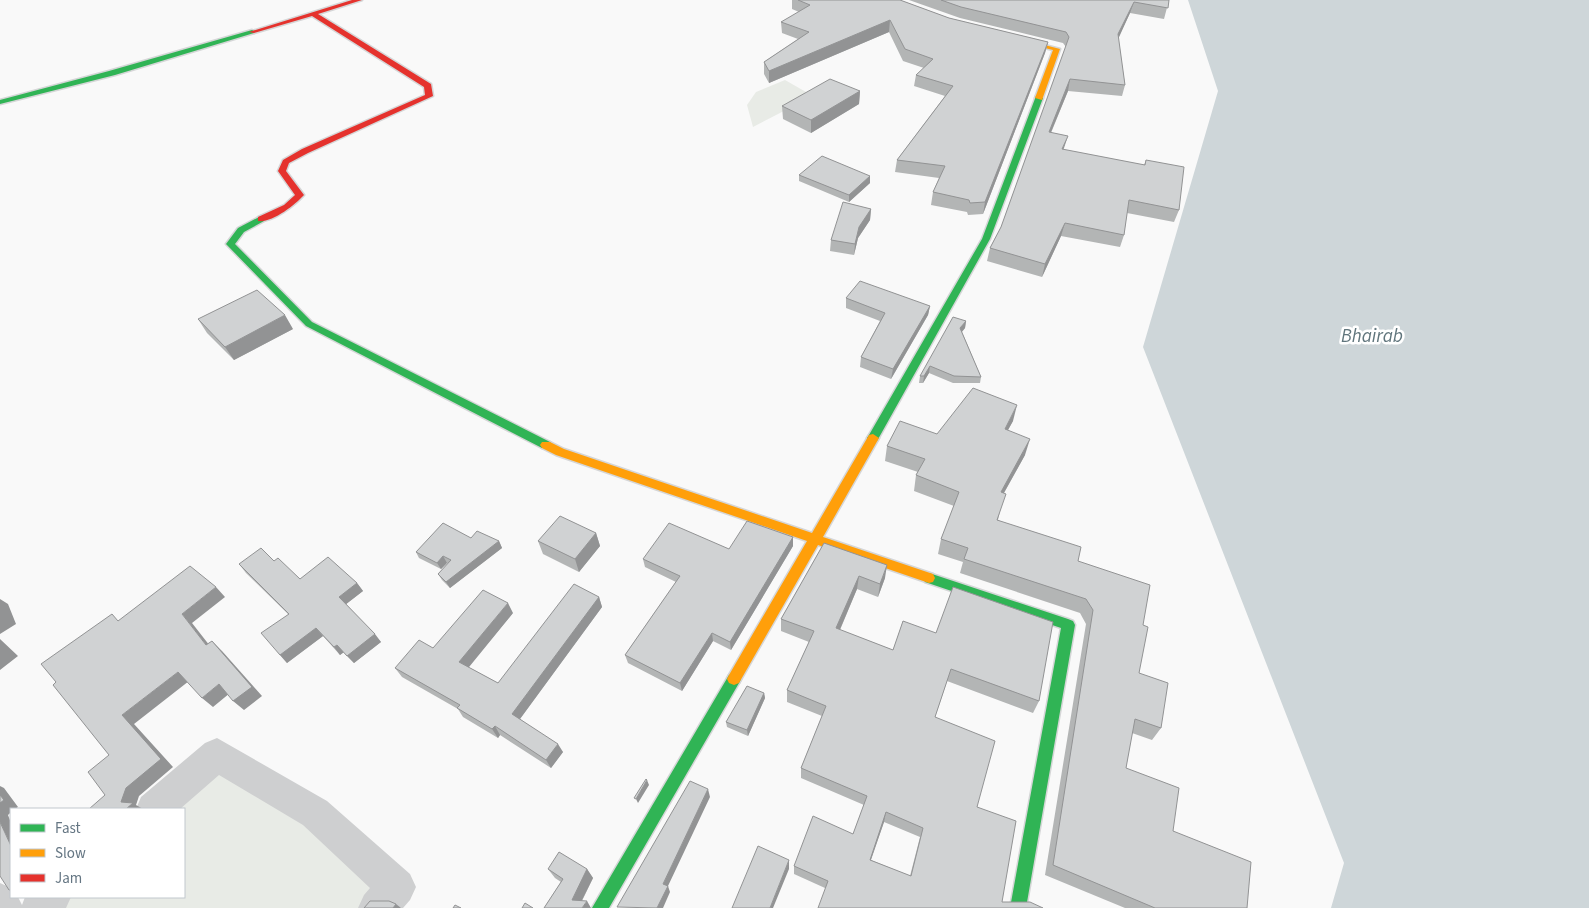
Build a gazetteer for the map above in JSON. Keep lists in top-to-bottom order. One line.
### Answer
{"water":["Bhairab"],"legend":["Fast","Slow","Jam"]}
